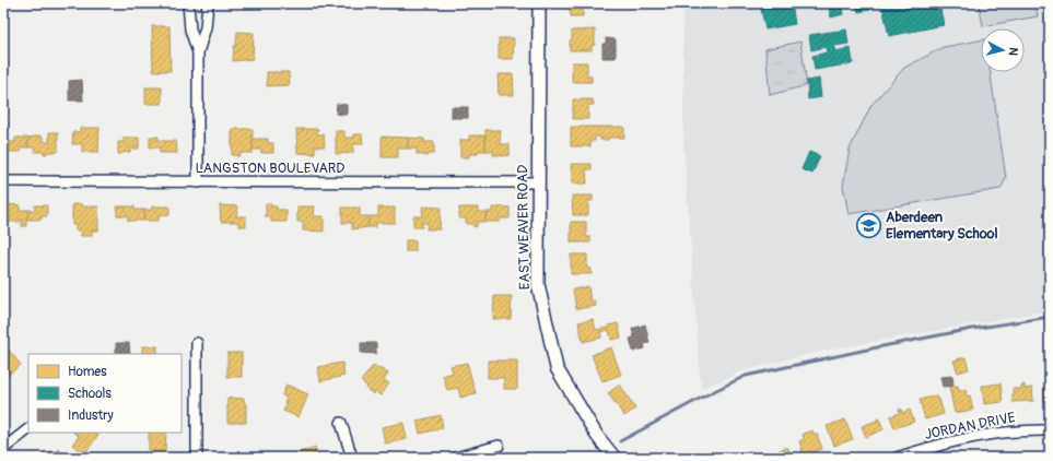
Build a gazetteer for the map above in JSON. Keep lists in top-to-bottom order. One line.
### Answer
{"streets":{"street":["LANGSTON BOULEVARD","EAST WEAVER ROAD","JORDAN DRIVE"]},"crossings":[["LANGSTON BOULEVARD","EAST WEAVER ROAD"]],"places":{"school or university":["Aberdeen Elementary School"]},"legend":["Homes","Schools","Industry"],"north":"right"}
